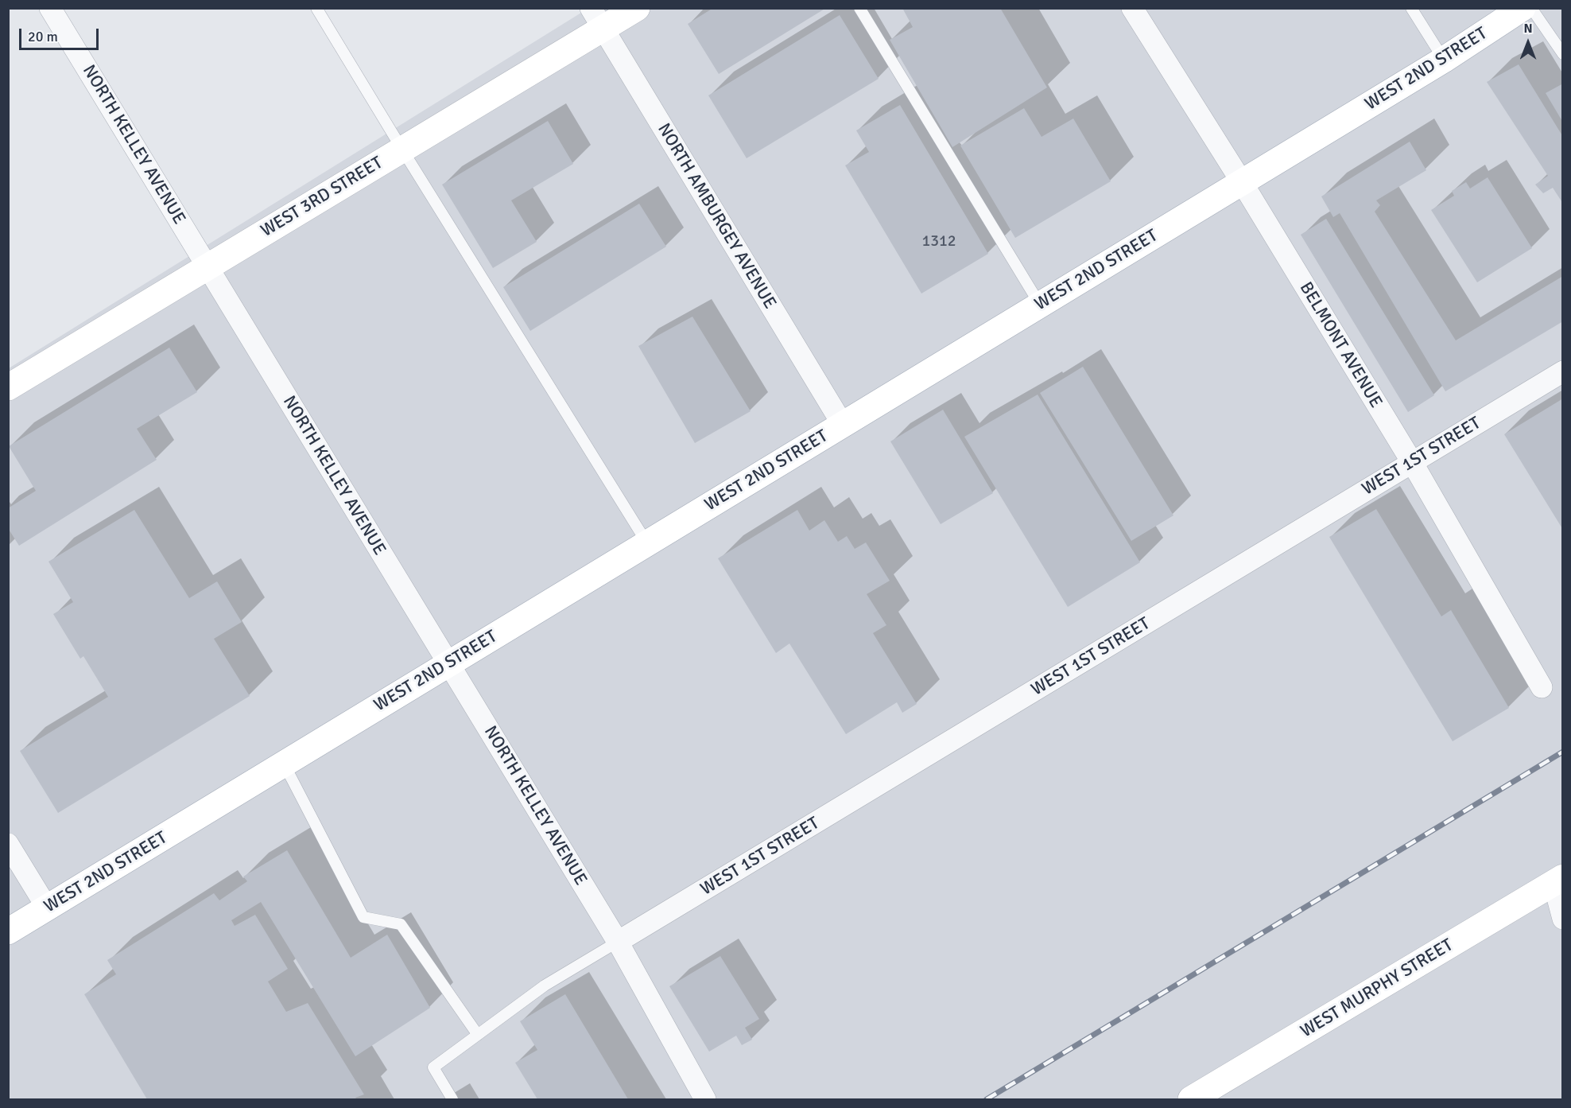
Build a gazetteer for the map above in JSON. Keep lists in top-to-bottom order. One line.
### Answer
{"streets":{"main road":["WEST 2ND STREET","WEST 3RD STREET","WEST MURPHY STREET"],"street":["NORTH KELLEY AVENUE","NORTH AMBURGEY AVENUE","BELMONT AVENUE","WEST 1ST STREET"]},"crossings":[["WEST 2ND STREET","NORTH KELLEY AVENUE"],["WEST 2ND STREET","NORTH AMBURGEY AVENUE"],["WEST 2ND STREET","BELMONT AVENUE"],["NORTH KELLEY AVENUE","WEST 3RD STREET"],["NORTH KELLEY AVENUE","WEST 1ST STREET"],["WEST 3RD STREET","NORTH AMBURGEY AVENUE"],["BELMONT AVENUE","WEST 1ST STREET"]],"house_numbers":["1312"],"scale_bar":"20 m","north":"top"}
